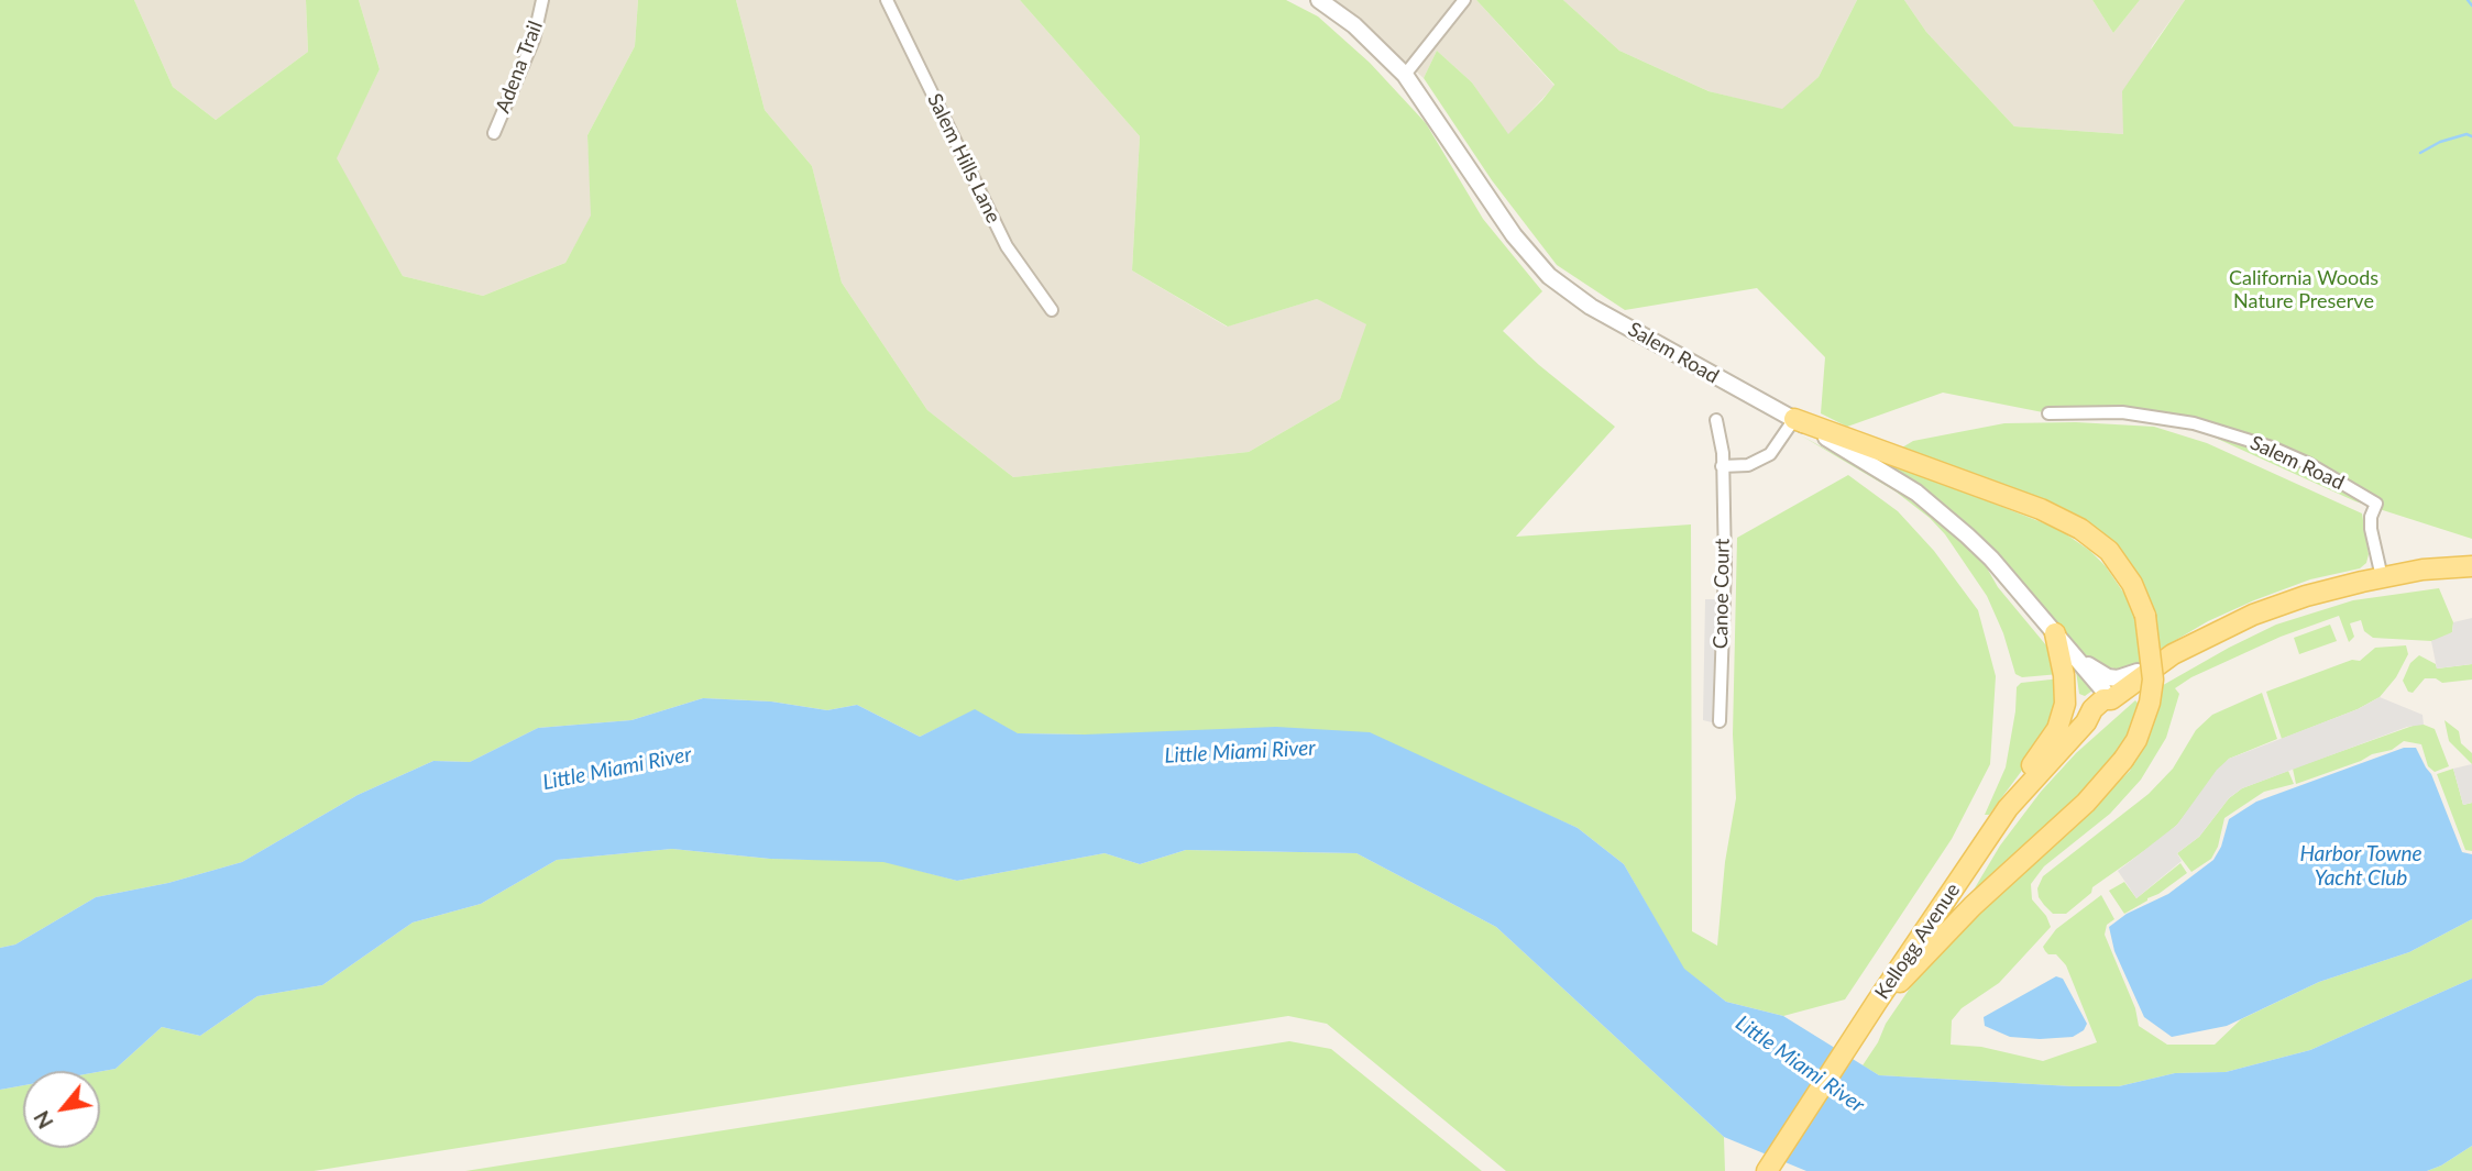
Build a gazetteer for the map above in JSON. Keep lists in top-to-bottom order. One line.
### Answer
{"streets":{"main road":["Kellogg Avenue"],"street":["Adena Trail","Salem Hills Lane","Salem Road","Canoe Court"]},"crossings":[["Salem Road","Kellogg Avenue"]],"water":["Little Miami River","Harbor Towne Yacht Club"],"parks":["California Woods Nature Preserve"],"north":"bottom left"}
